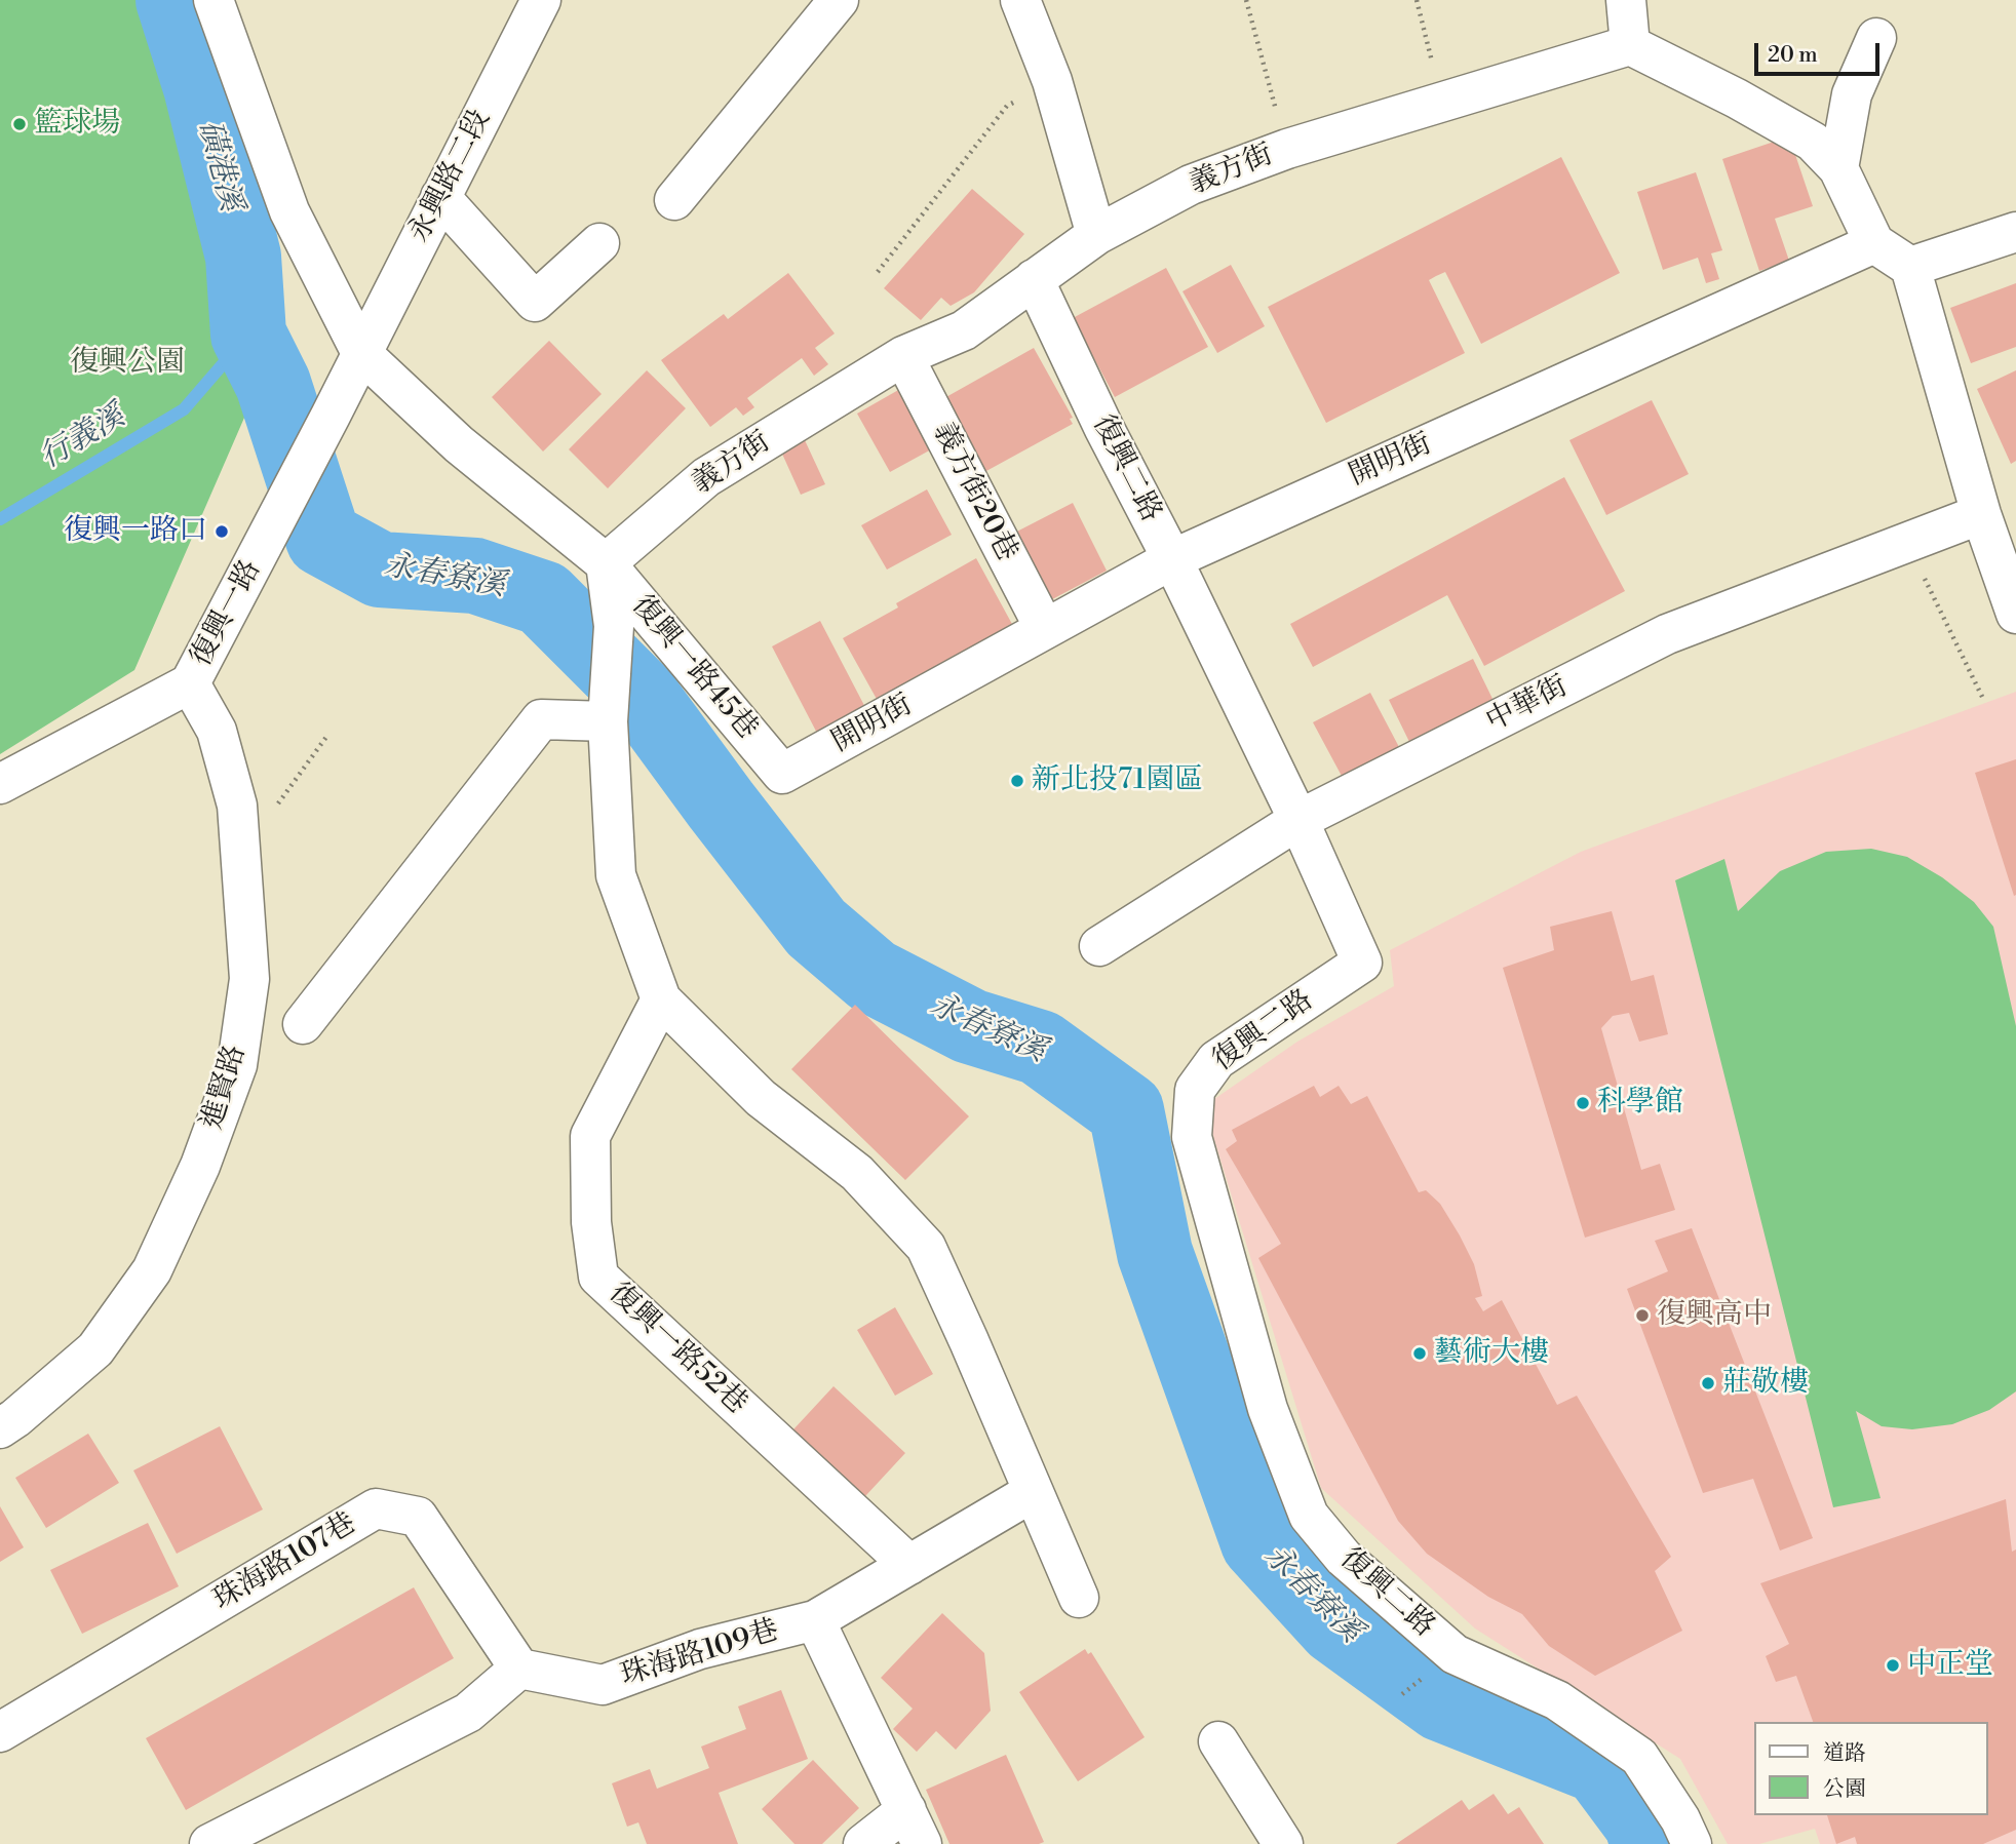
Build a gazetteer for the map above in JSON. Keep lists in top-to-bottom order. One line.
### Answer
{"streets":{"street":["義方街","永興路二段","開明街","復興二路","義方街20巷","復興一路","復興一路45巷","中華街","進賢路","復興一路52巷","珠海路107巷","珠海路109巷"]},"crossings":[["義方街","復興二路"],["義方街","義方街20巷"],["義方街","復興一路45巷"],["永興路二段","復興一路"],["開明街","復興二路"],["開明街","義方街20巷"],["開明街","復興一路45巷"],["復興二路","中華街"],["復興一路","進賢路"],["復興一路52巷","珠海路109巷"],["珠海路107巷","珠海路109巷"]],"water":["磺港溪","行義溪","永春寮溪"],"parks":["復興公園"],"places":["籃球場","復興一路口","新北投71園區","科學館","復興高中","藝術大樓","莊敬樓","中正堂"],"legend":["道路","公園"],"scale_bar":"20 m"}
